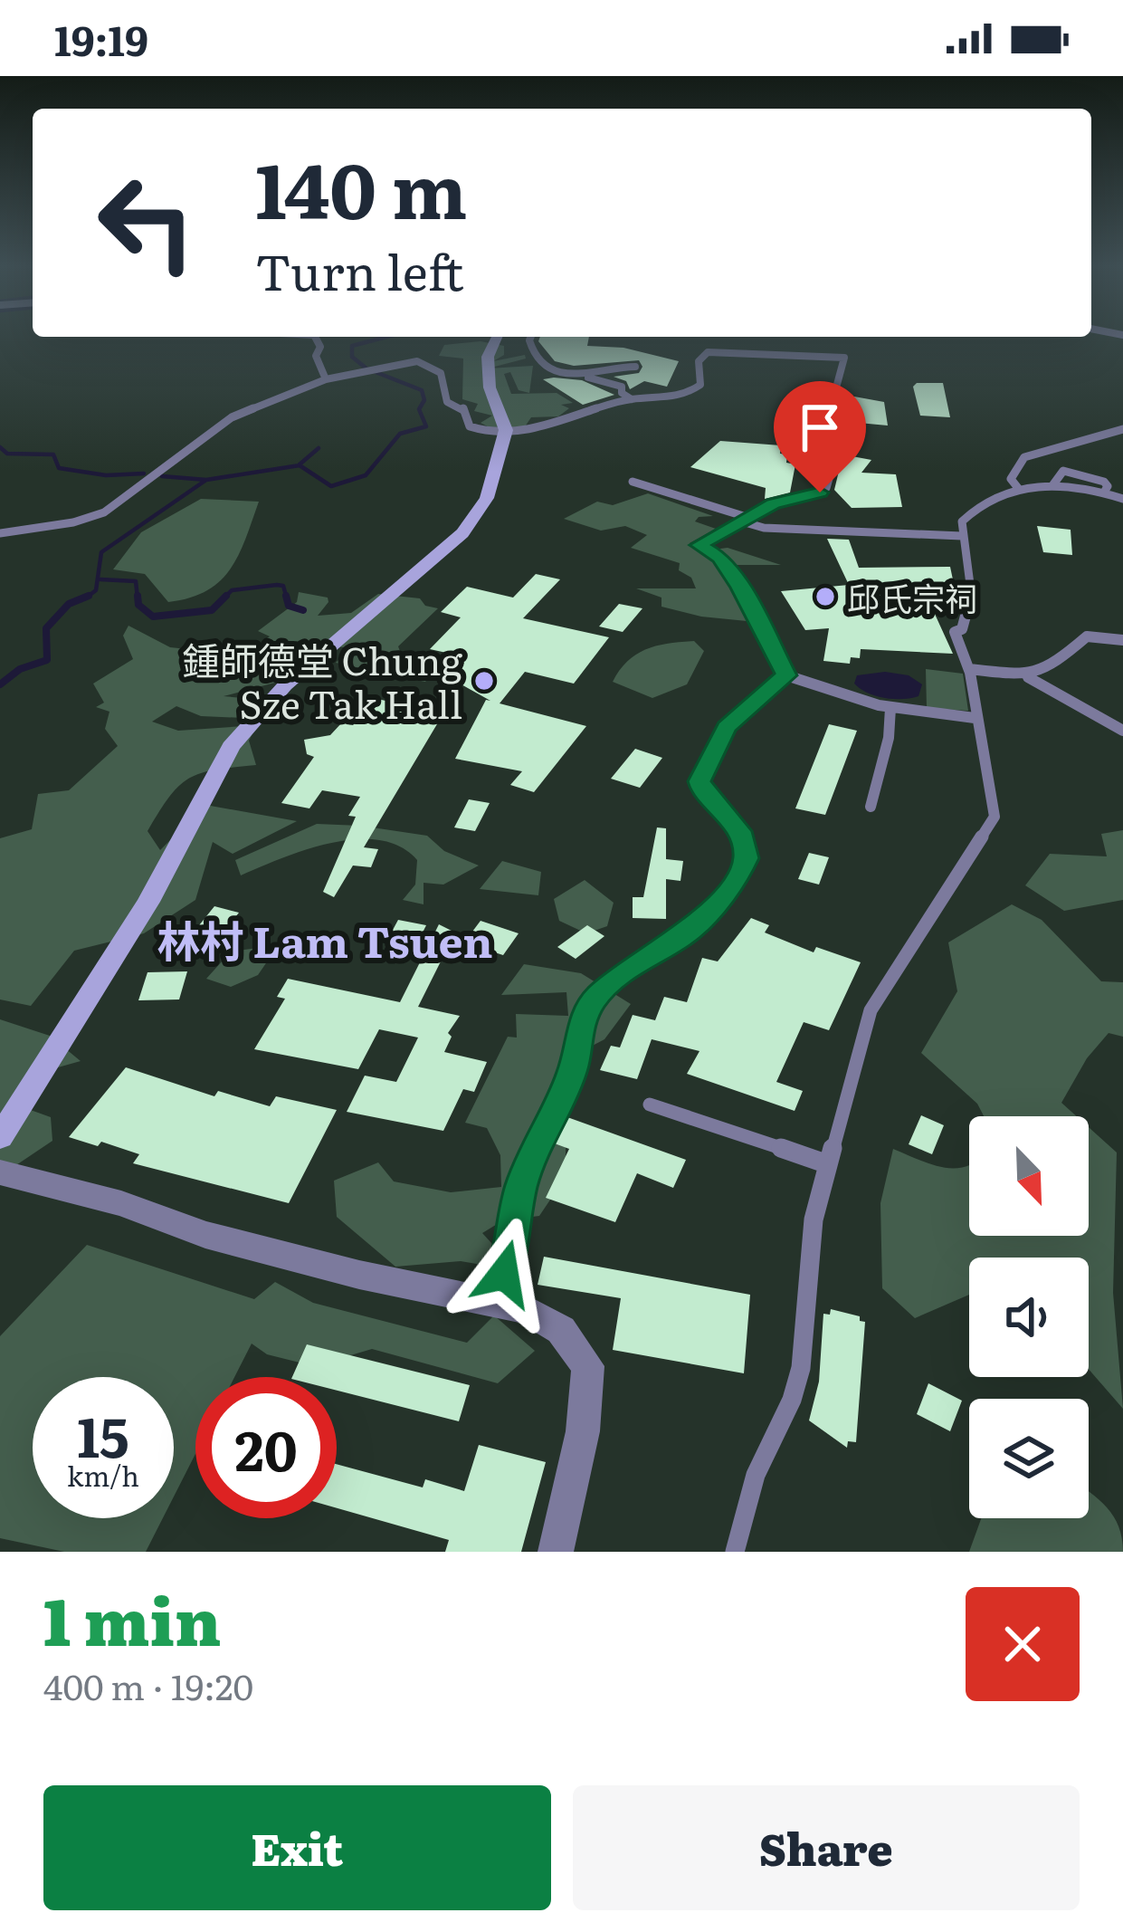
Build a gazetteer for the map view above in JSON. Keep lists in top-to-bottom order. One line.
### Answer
{"districts":["林村 Lam Tsuen"],"places":["邱氏宗祠","鍾師德堂 Chung Sze Tak Hall"],"north":"bottom right","page":{"status":"19:19","turn":["140 m","Turn left"],"speed":"15 km/h","limit":"20","heading":["1 min","400 m · 19:20"],"buttons":["Exit","Share"]}}
